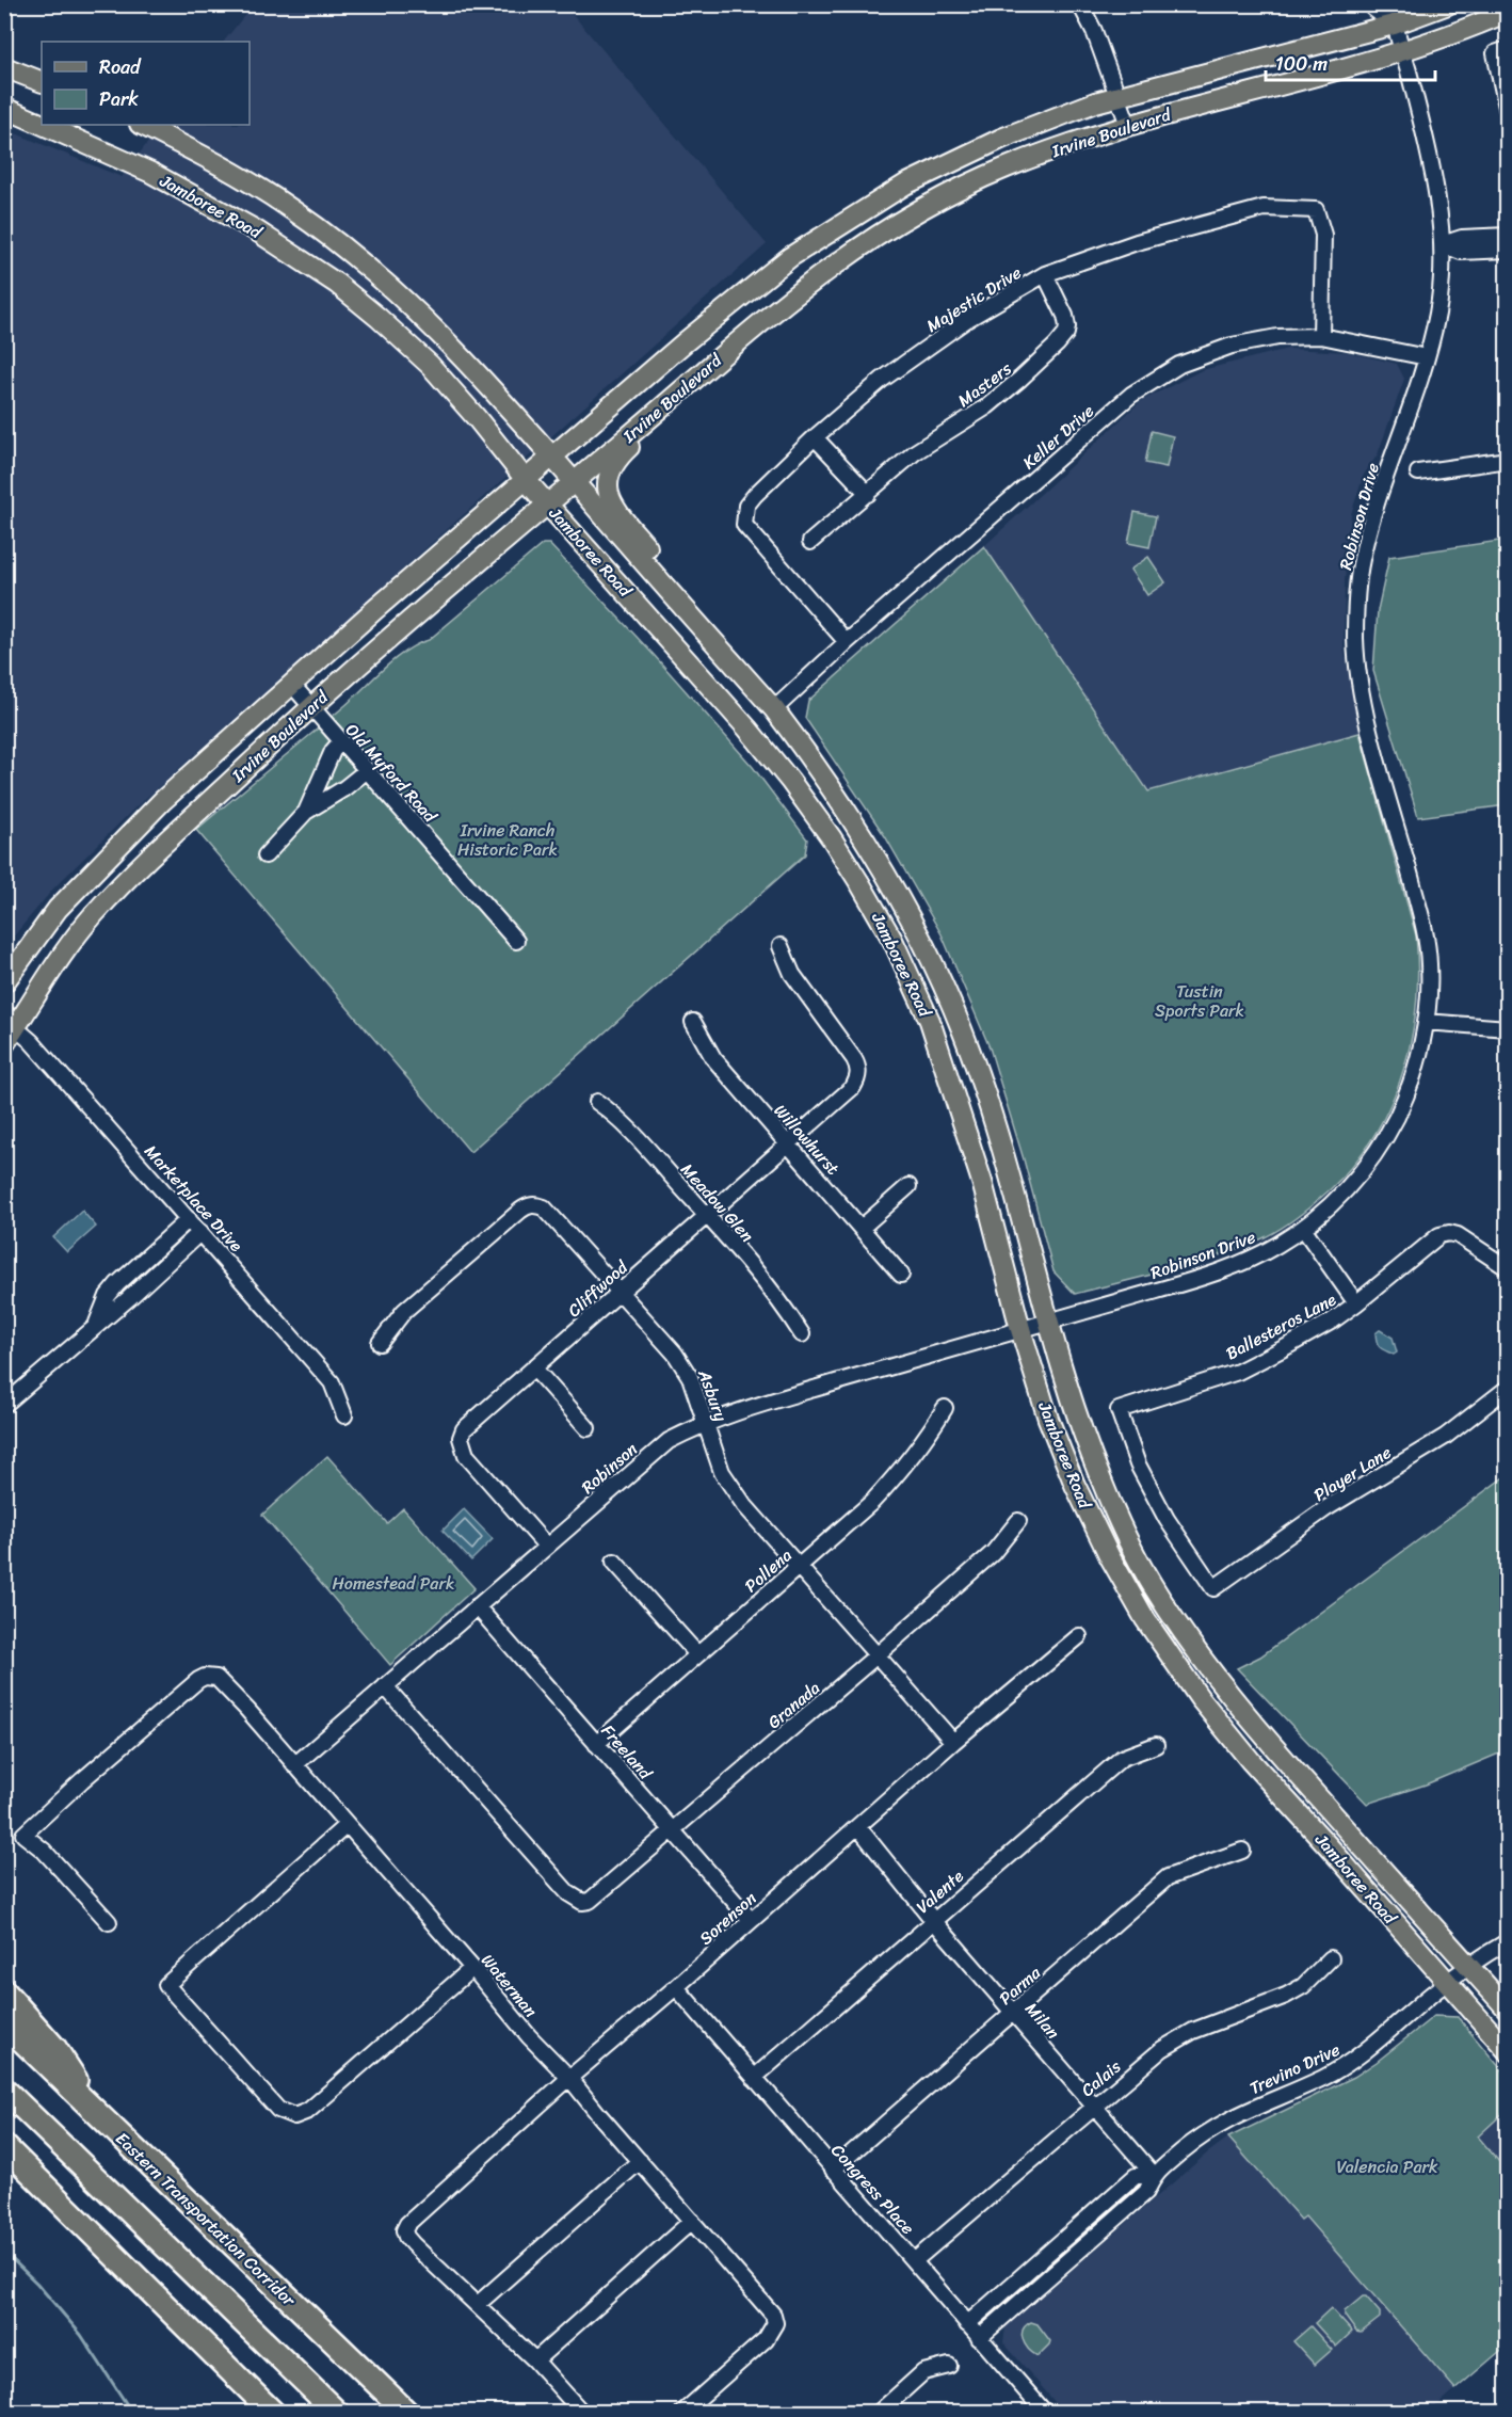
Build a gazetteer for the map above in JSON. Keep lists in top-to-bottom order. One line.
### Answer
{"streets":{"highway":["Eastern Transportation Corridor"],"main road":["Irvine Boulevard","Jamboree Road"],"street":["Majestic Drive","Masters","Keller Drive","Robinson Drive","Old Myford Road","Willowhurst","Marketplace Drive","Meadow Glen","Cliffwood","Ballesteros Lane","Asbury","Robinson","Player Lane","Pollena","Granada","Freeland","Valente","Sorenson","Waterman","Parma","Milan","Trevino Drive","Calais","Congress Place"]},"crossings":[["Irvine Boulevard","Jamboree Road"],["Irvine Boulevard","Robinson Drive"],["Irvine Boulevard","Old Myford Road"],["Irvine Boulevard","Marketplace Drive"],["Jamboree Road","Keller Drive"],["Jamboree Road","Robinson Drive"],["Jamboree Road","Robinson"],["Jamboree Road","Trevino Drive"],["Majestic Drive","Masters"],["Majestic Drive","Keller Drive"],["Keller Drive","Robinson Drive"],["Robinson Drive","Robinson"],["Willowhurst","Cliffwood"],["Meadow Glen","Cliffwood"],["Cliffwood","Asbury"],["Cliffwood","Robinson"],["Ballesteros Lane","Player Lane"],["Asbury","Robinson"],["Asbury","Pollena"],["Asbury","Granada"],["Asbury","Sorenson"],["Robinson","Granada"],["Robinson","Freeland"],["Robinson","Waterman"],["Pollena","Freeland"],["Granada","Freeland"],["Freeland","Sorenson"],["Valente","Milan"],["Valente","Congress Place"],["Sorenson","Waterman"],["Sorenson","Milan"],["Sorenson","Congress Place"],["Parma","Milan"],["Parma","Congress Place"],["Milan","Trevino Drive"],["Milan","Calais"],["Trevino Drive","Congress Place"],["Calais","Congress Place"]],"parks":["Irvine Ranch Historic Park","Tustin Sports Park","Homestead Park","Valencia Park"],"legend":["Road","Park"],"scale_bar":"100 m"}
